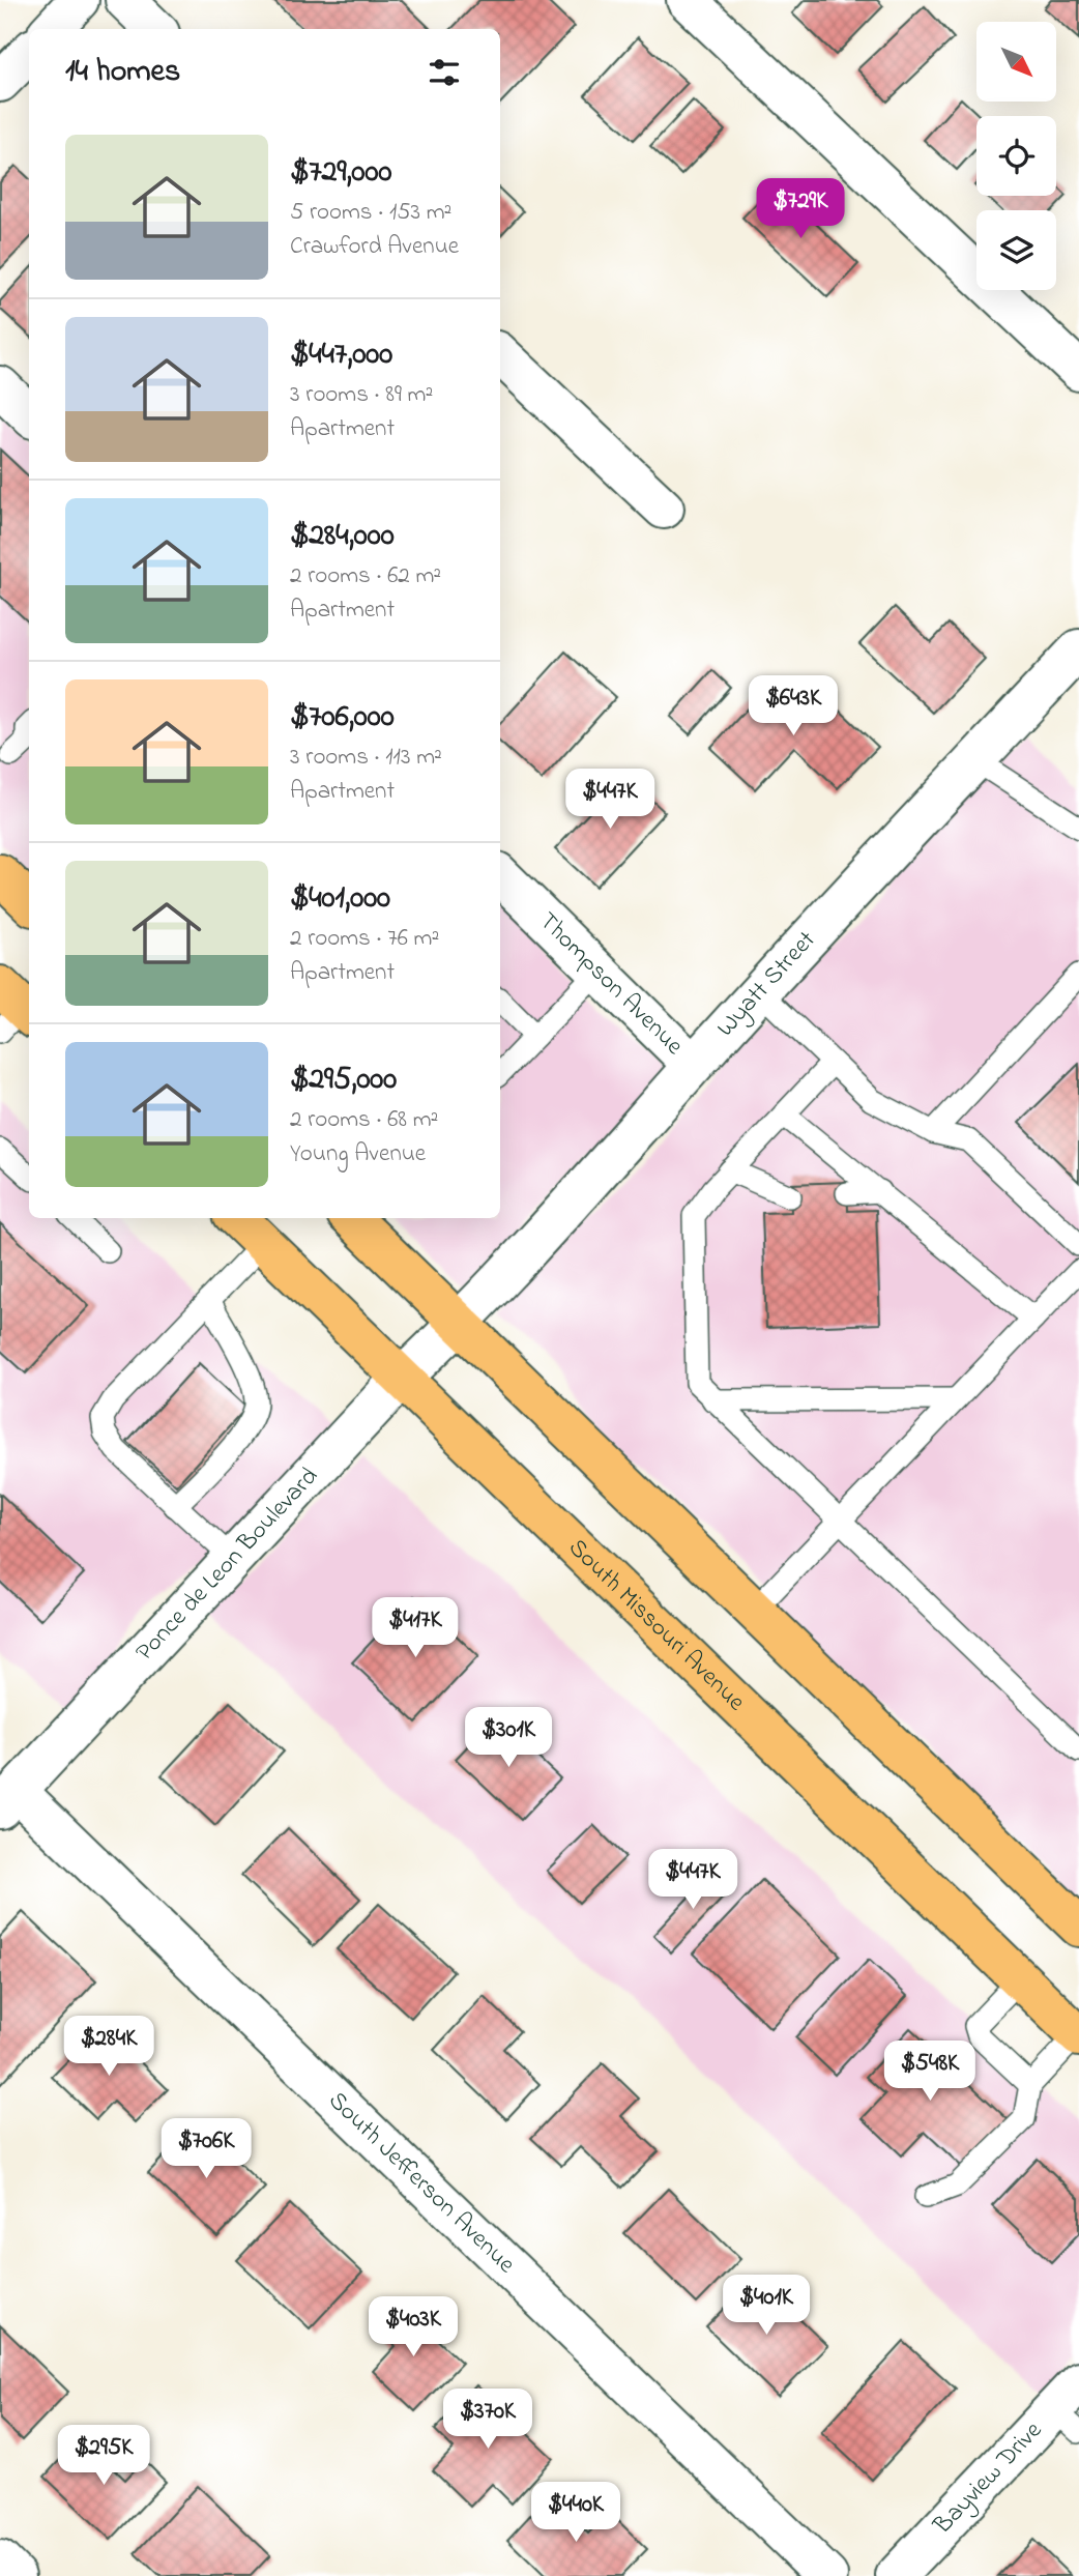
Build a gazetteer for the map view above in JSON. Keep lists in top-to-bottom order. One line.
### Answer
{"streets":{"main road":["South Missouri Avenue"],"street":["Thompson Avenue","Wyatt Street","Ponce de Leon Boulevard","South Jefferson Avenue","Bayview Drive"]},"crossings":[["Thompson Avenue","Wyatt Street"],["Wyatt Street","Ponce de Leon Boulevard"],["Ponce de Leon Boulevard","South Missouri Avenue"],["Ponce de Leon Boulevard","South Jefferson Avenue"]],"north":"bottom right","page":{"heading":"14 homes","list":[{"name":"$729,000","note":"5 rooms · 153 m² · Crawford Avenue"},{"name":"$447,000","note":"3 rooms · 89 m² · Apartment"},{"name":"$284,000","note":"2 rooms · 62 m² · Apartment"},{"name":"$706,000","note":"3 rooms · 113 m² · Apartment"},{"name":"$401,000","note":"2 rooms · 76 m² · Apartment"},{"name":"$295,000","note":"2 rooms · 68 m² · Young Avenue"}],"price":["$729K","$643K","$447K","$417K","$301K","$447K","$284K","$548K","$706K","$401K","$403K","$370K","$295K","$440K"]}}
